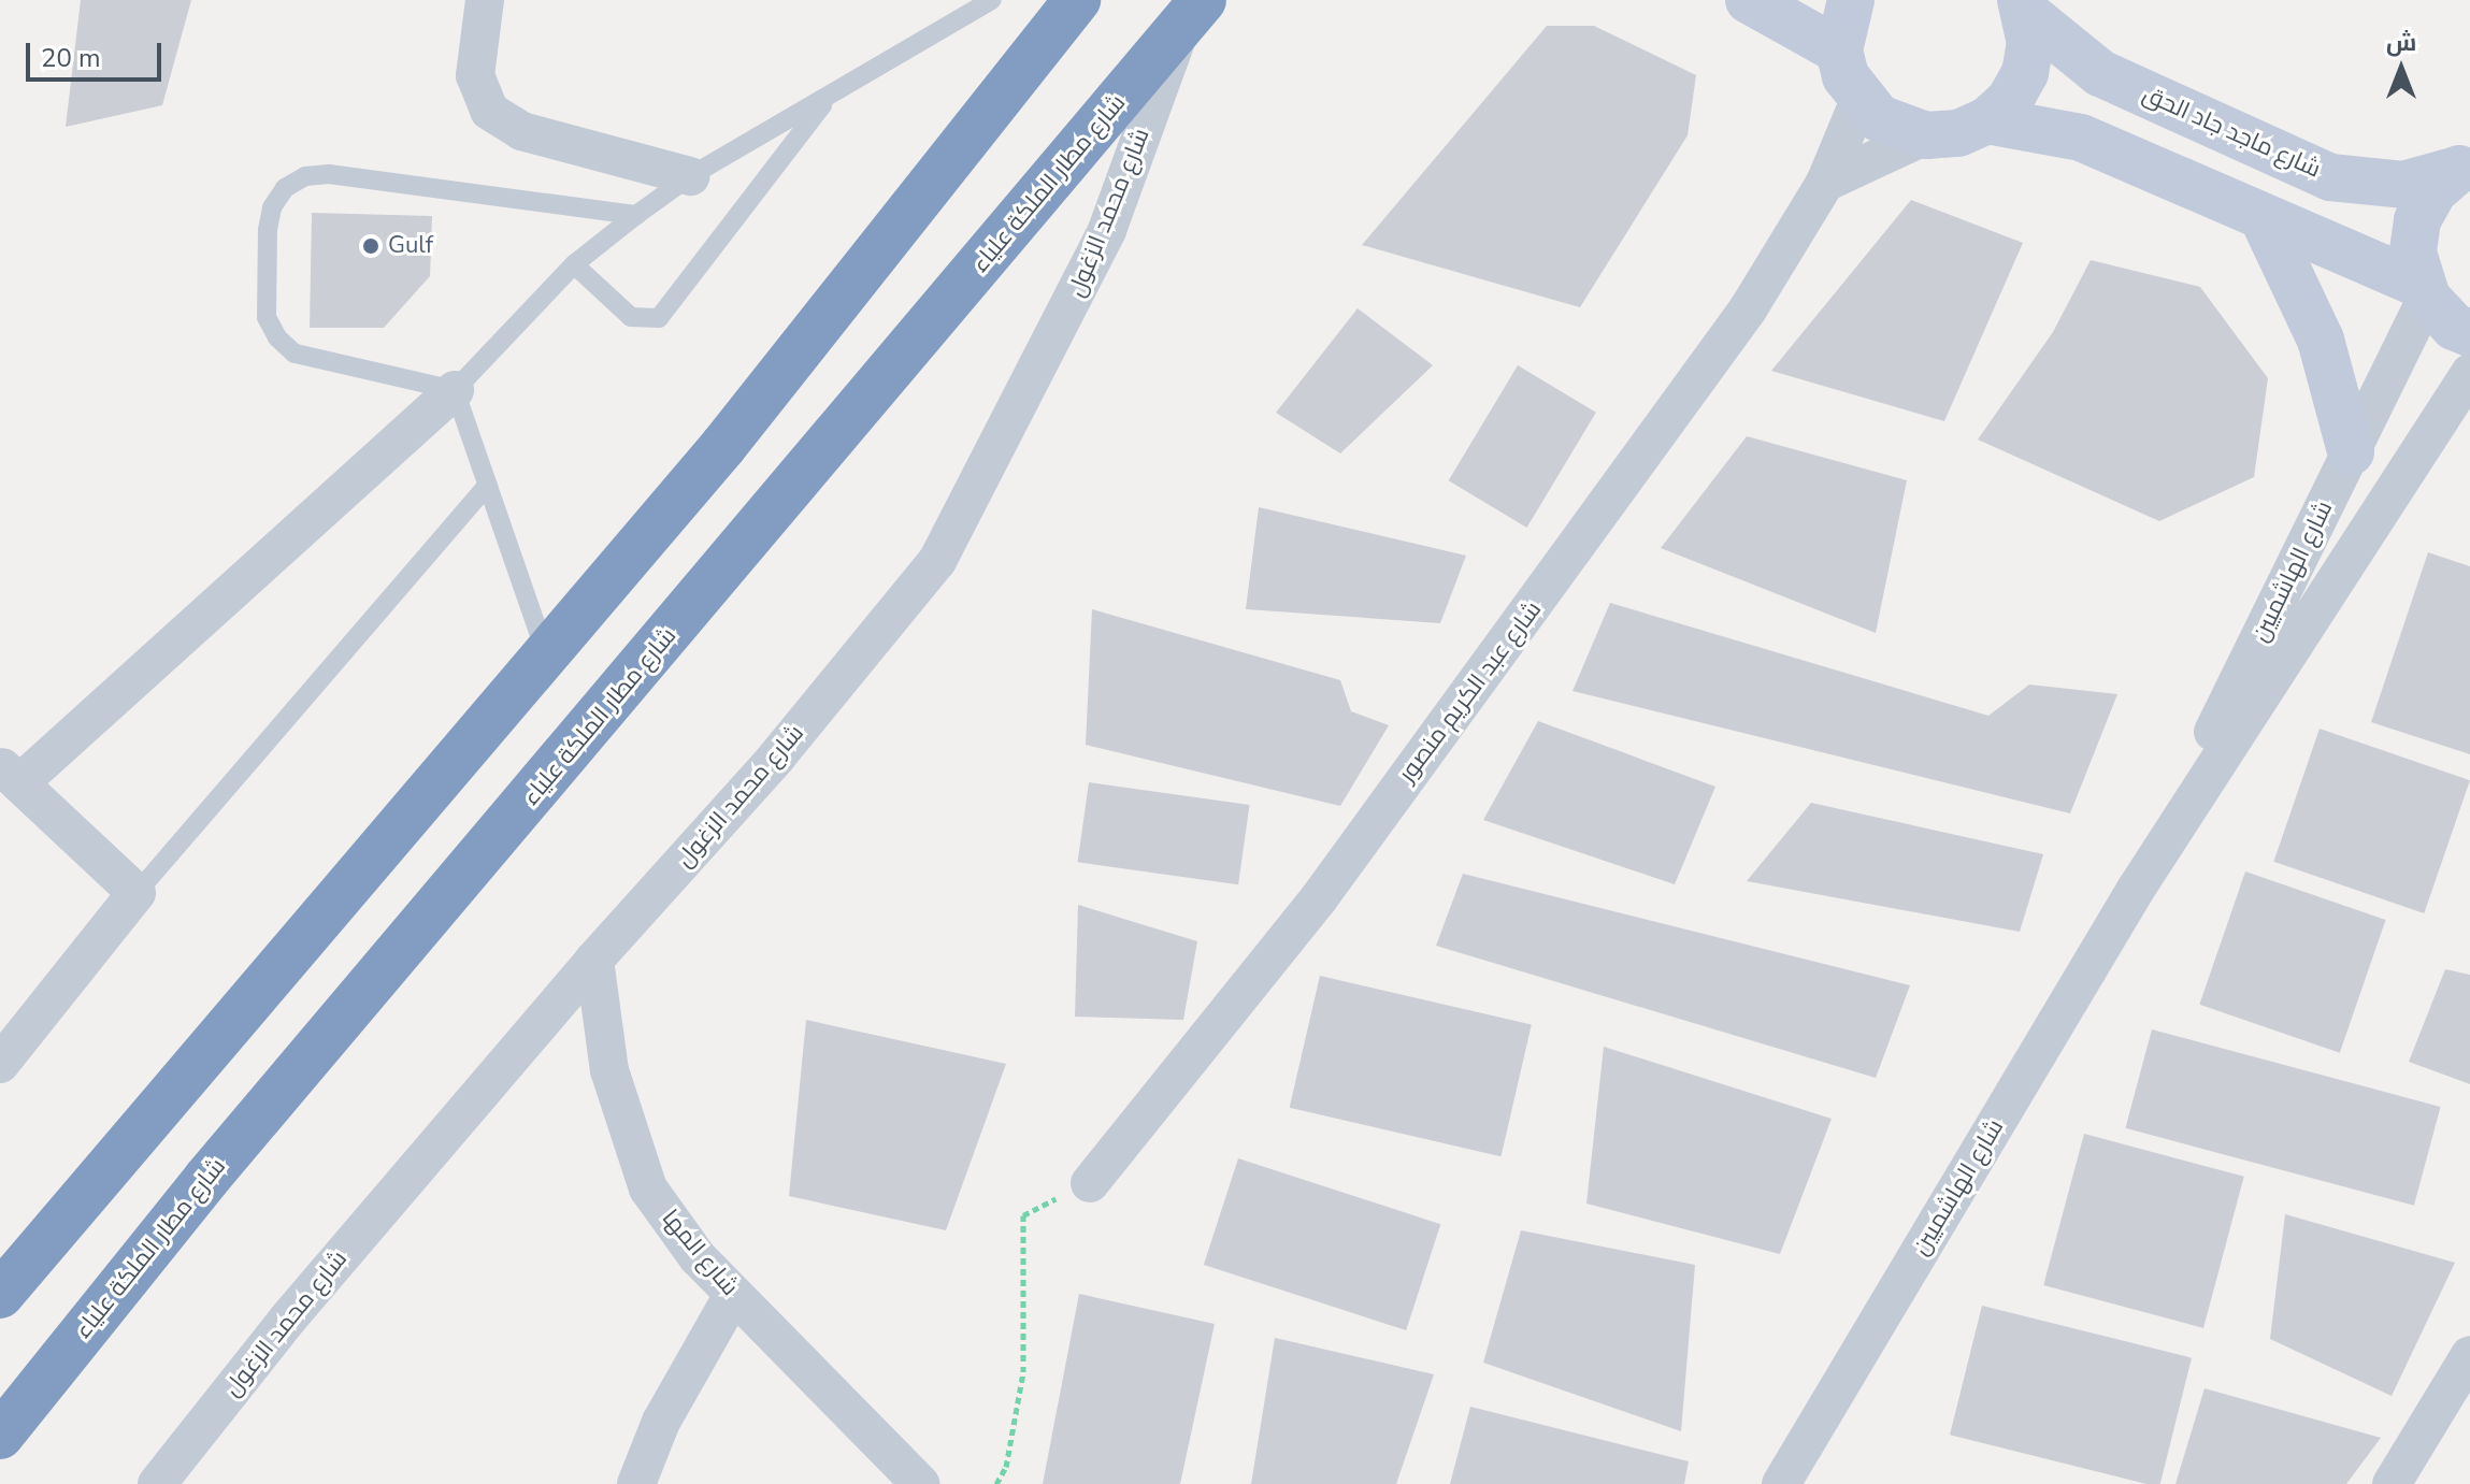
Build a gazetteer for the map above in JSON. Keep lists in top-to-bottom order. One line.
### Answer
{"streets":{"highway":["شارع مطار الملكة علياء"],"main road":["شارع ماجد جاد الحق"],"street":["شارع محمد الزغول","شارع الهاشميين","شارع عبد الكريم منصور","شارع المها"]},"crossings":[["شارع مطار الملكة علياء","شارع محمد الزغول"],["شارع محمد الزغول","شارع المها"]],"places":["Gulf"],"scale_bar":"20 m","north":"top"}
